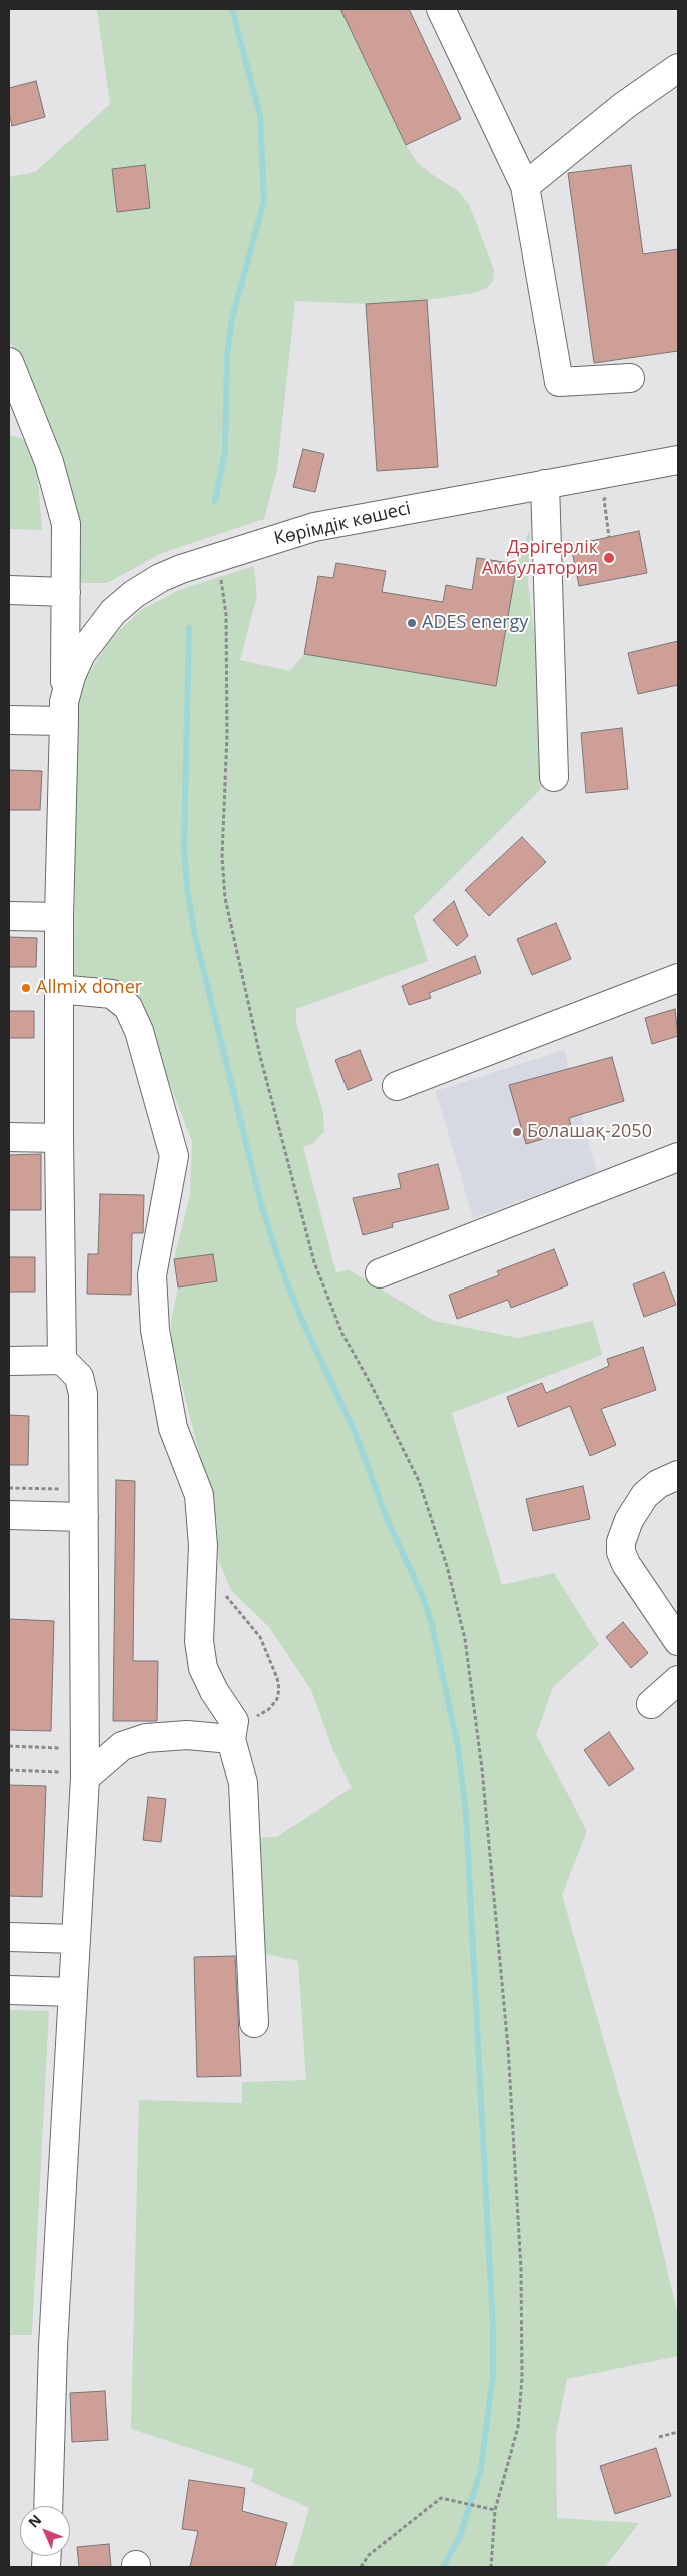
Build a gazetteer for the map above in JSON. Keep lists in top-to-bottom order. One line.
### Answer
{"streets":{"street":["Көрімдік көшесі"]},"places":["Дәрігерлік Амбулатория","ADES energy","Allmix doner","Болашақ-2050"],"north":"top left"}
